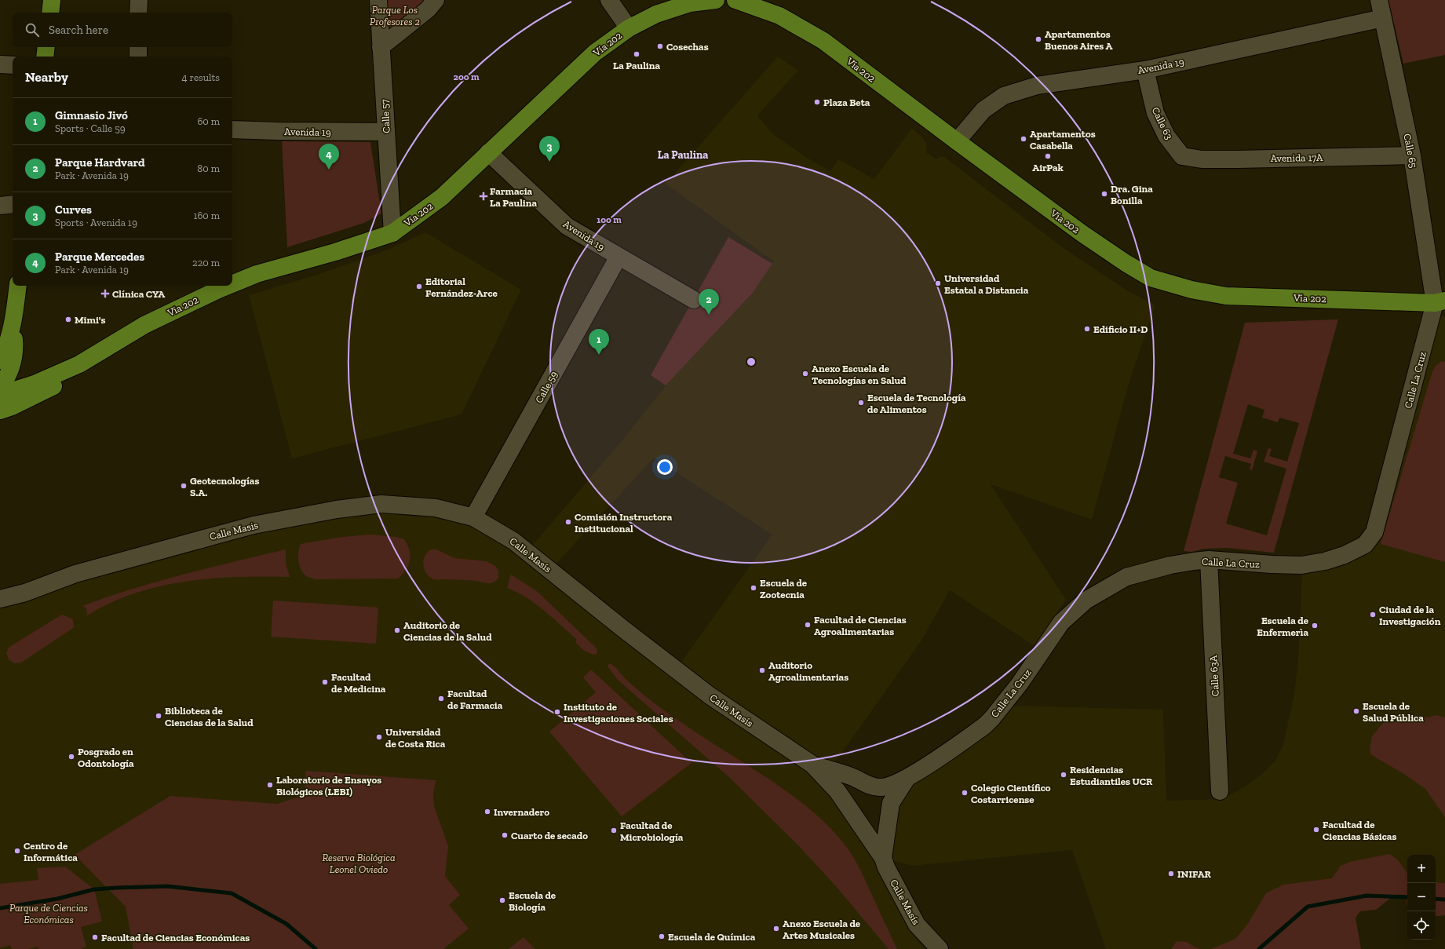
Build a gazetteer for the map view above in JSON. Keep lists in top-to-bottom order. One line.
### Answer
{"streets":{"main road":["Vía 202"],"street":["Avenida 19","Calle 57","Calle 63","Calle 65","Avenida 17A","Calle La Cruz","Calle 59","Calle Masis","Calle Masís","Calle 63A"]},"crossings":[["Vía 202","Avenida 19"],["Vía 202","Calle 57"],["Vía 202","Calle 65"],["Vía 202","Calle La Cruz"],["Avenida 19","Calle 57"],["Avenida 19","Calle 63"],["Avenida 19","Calle 65"],["Avenida 19","Calle 59"],["Calle 63","Avenida 17A"],["Calle 65","Avenida 17A"],["Calle 65","Calle La Cruz"],["Calle La Cruz","Calle Masís"],["Calle La Cruz","Calle 63A"],["Calle 59","Calle Masis"],["Calle 59","Calle Masís"],["Calle Masis","Calle Masís"]],"districts":["La Paulina"],"parks":["Parque Los Profesores 2","Reserva Biológica Leonel Oviedo","Parque de Ciencias Económicas"],"places":{"other":["Apartamentos Buenos Aires A","Cosechas","La Paulina","Plaza Beta","Apartamentos Casabella","AirPak","Dra. Gina Bonilla","Universidad Estatal a Distancia","Editorial Fernández-Arce","Mimi's","Edificio II+D","Anexo Escuela de Tecnologías en Salud","Escuela de Tecnología de Alimentos","Geotecnologías S.A.","Comisión Instructora Institucional","Escuela de Zootecnia","Ciudad de la Investigación","Facultad de Ciencias Agroalimentarias","Escuela de Enfermerìa","Auditorio de Ciencias de la Salud","Auditorio Agroalimentarias","Facultad de Medicina","Facultad de Farmacia","Escuela de Salud Pública","Instituto de Investigaciones Sociales","Biblioteca de Ciencias de la Salud","Universidad de Costa Rica","Posgrado en Odontología","Residencias Estudiantiles UCR","Laboratorio de Ensayos Biológicos (LEBI)","Colegio Científico Costarricense","Invernadero","Facultad de Ciencias Básicas","Facultad de Microbiología","Cuarto de secado","Centro de Informática","INIFAR","Escuela de Biología","Anexo Escuela de Artes Musicales","Escuela de Química","Facultad de Ciencias Económicas"],"health":["Farmacia La Paulina","Clínica CYA"]},"page":{"search":"Search here","heading":["Nearby","4 results"],"list":[{"mark":"1","name":"Gimnasio Jivó","note":"Sports · Calle 59","value":"60 m"},{"mark":"2","name":"Parque Hardvard","note":"Park · Avenida 19","value":"80 m"},{"mark":"3","name":"Curves","note":"Sports · Avenida 19","value":"160 m"},{"mark":"4","name":"Parque Mercedes","note":"Park · Avenida 19","value":"220 m"}],"pins":["3","4","2","1"],"map_buttons":["+","−"]},"rings":["200 m","100 m"]}
